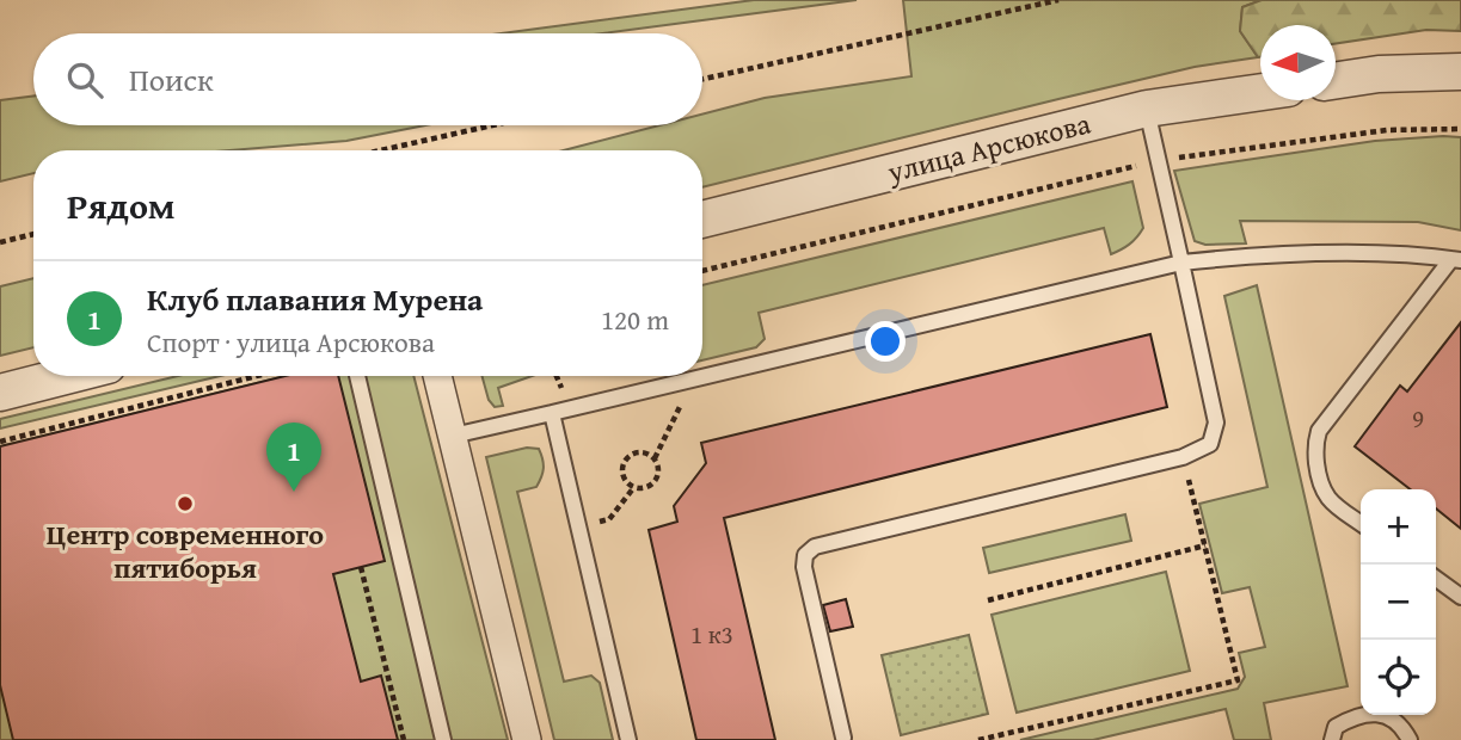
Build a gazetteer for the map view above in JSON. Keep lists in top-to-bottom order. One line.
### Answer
{"streets":{"street":["улица Арсюкова"]},"places":["Центр современного пятиборья"],"house_numbers":["9","1 к3"],"north":"left","page":{"search":"Поиск","heading":"Рядом","list":[{"mark":"1","name":"Клуб плавания Мурена","note":"Спорт · улица Арсюкова","value":"120 m"}],"pins":"1","map_buttons":["+","−"]}}
